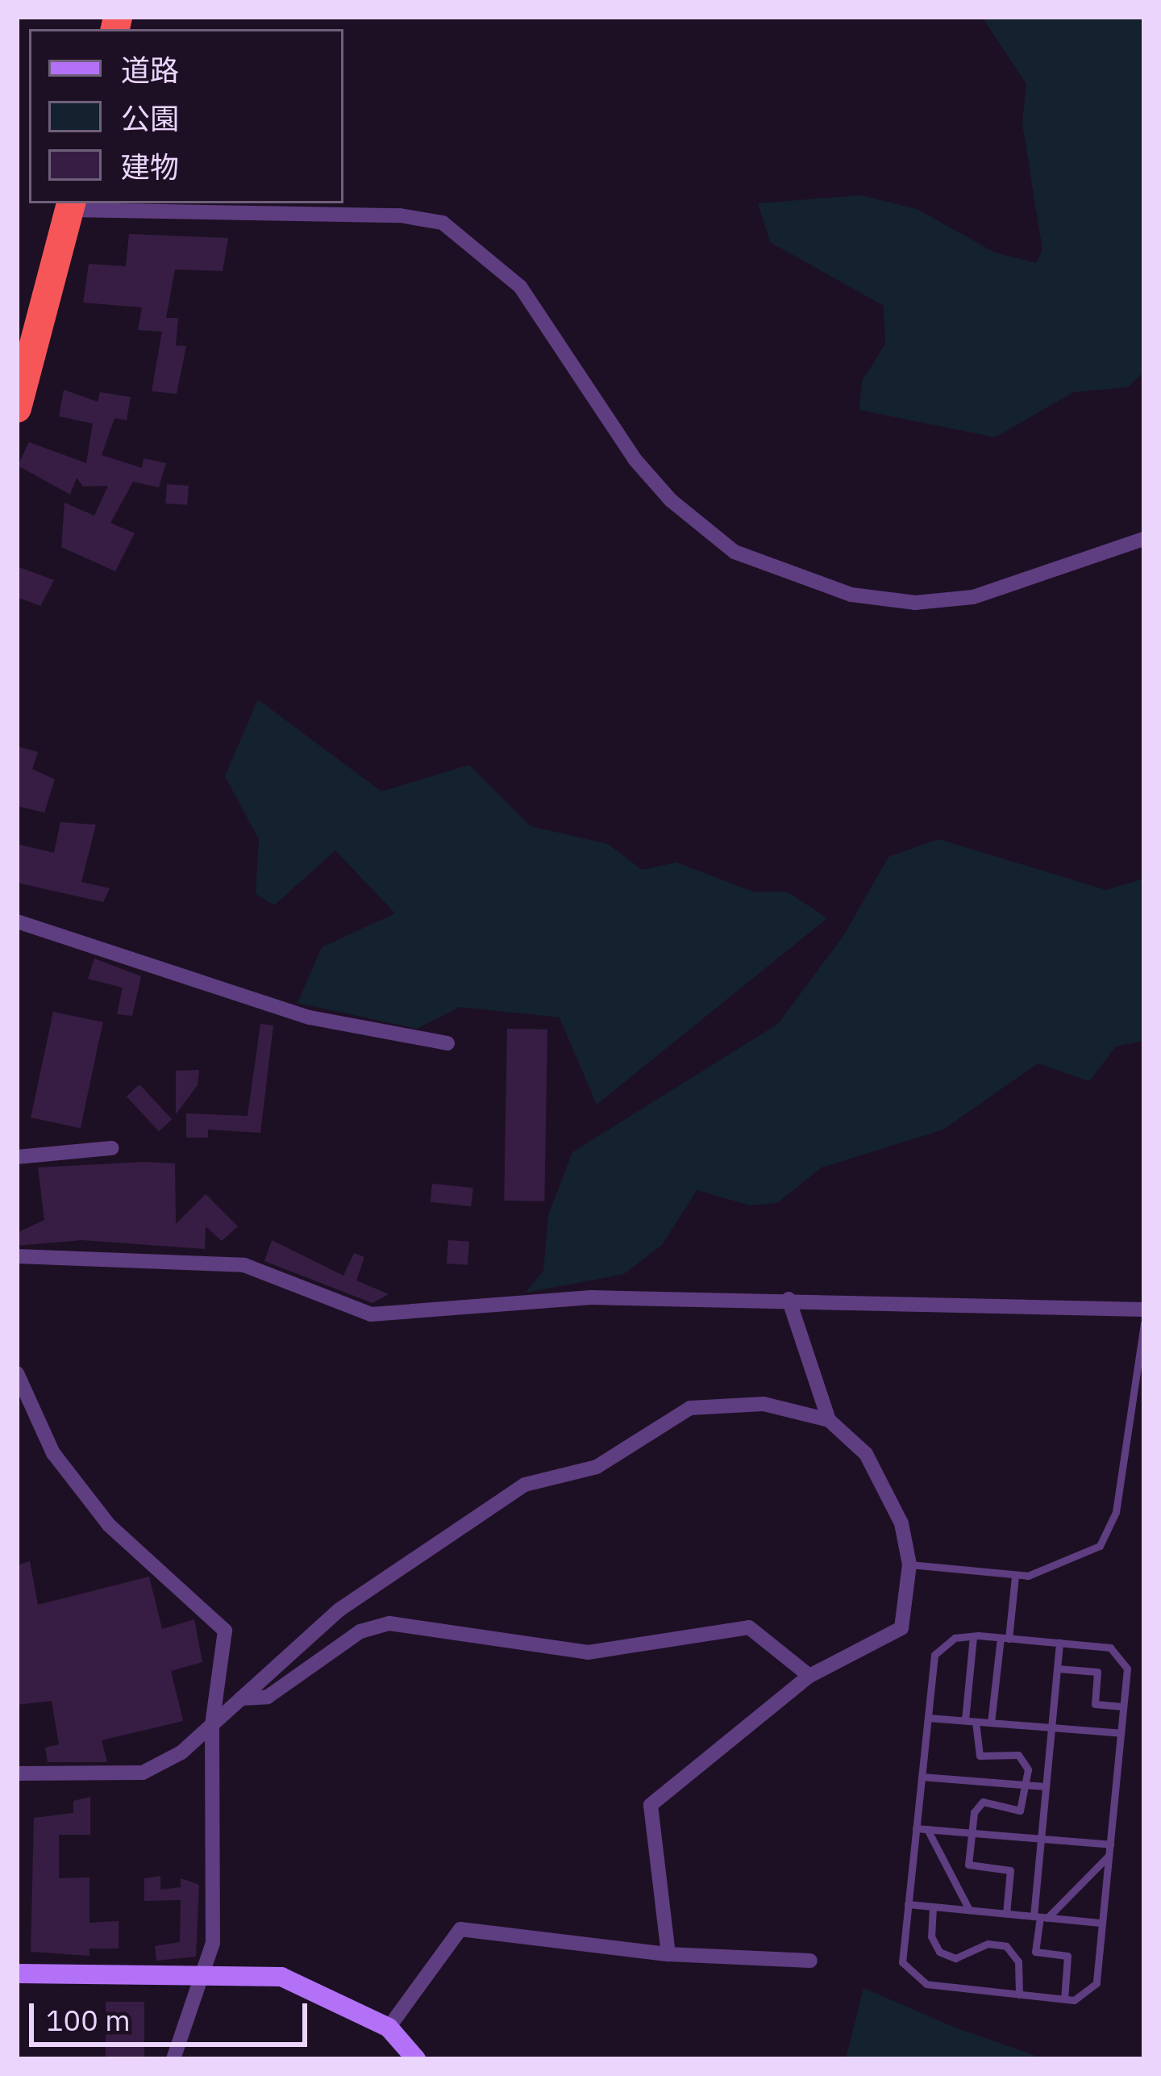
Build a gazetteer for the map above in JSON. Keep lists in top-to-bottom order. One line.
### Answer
{"legend":["道路","公園","建物"],"scale_bar":"100 m"}
